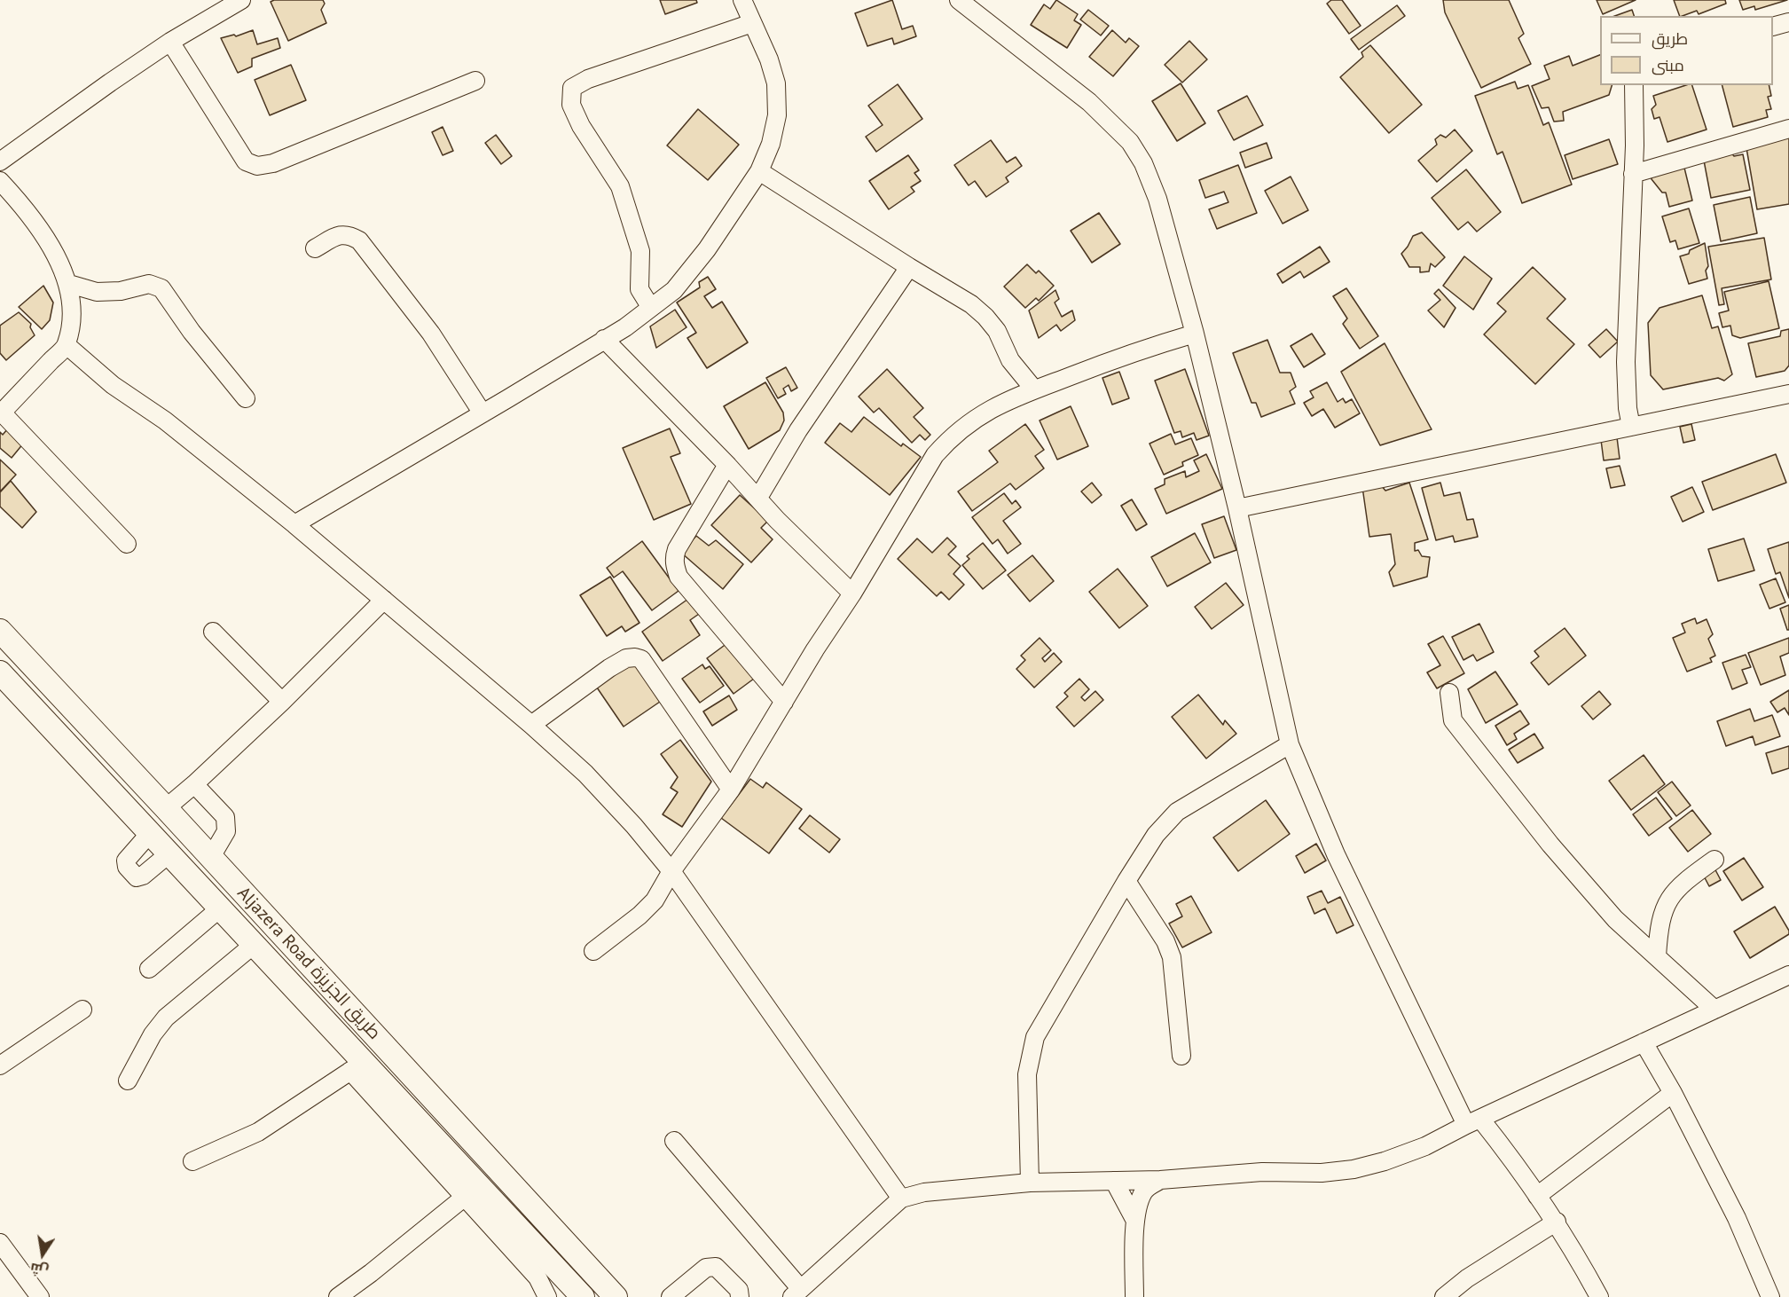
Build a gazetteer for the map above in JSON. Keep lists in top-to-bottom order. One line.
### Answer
{"streets":{"main road":["Aljazera Road طريق الجزيزة"]},"legend":["طريق","مبنى"],"north":"bottom"}
